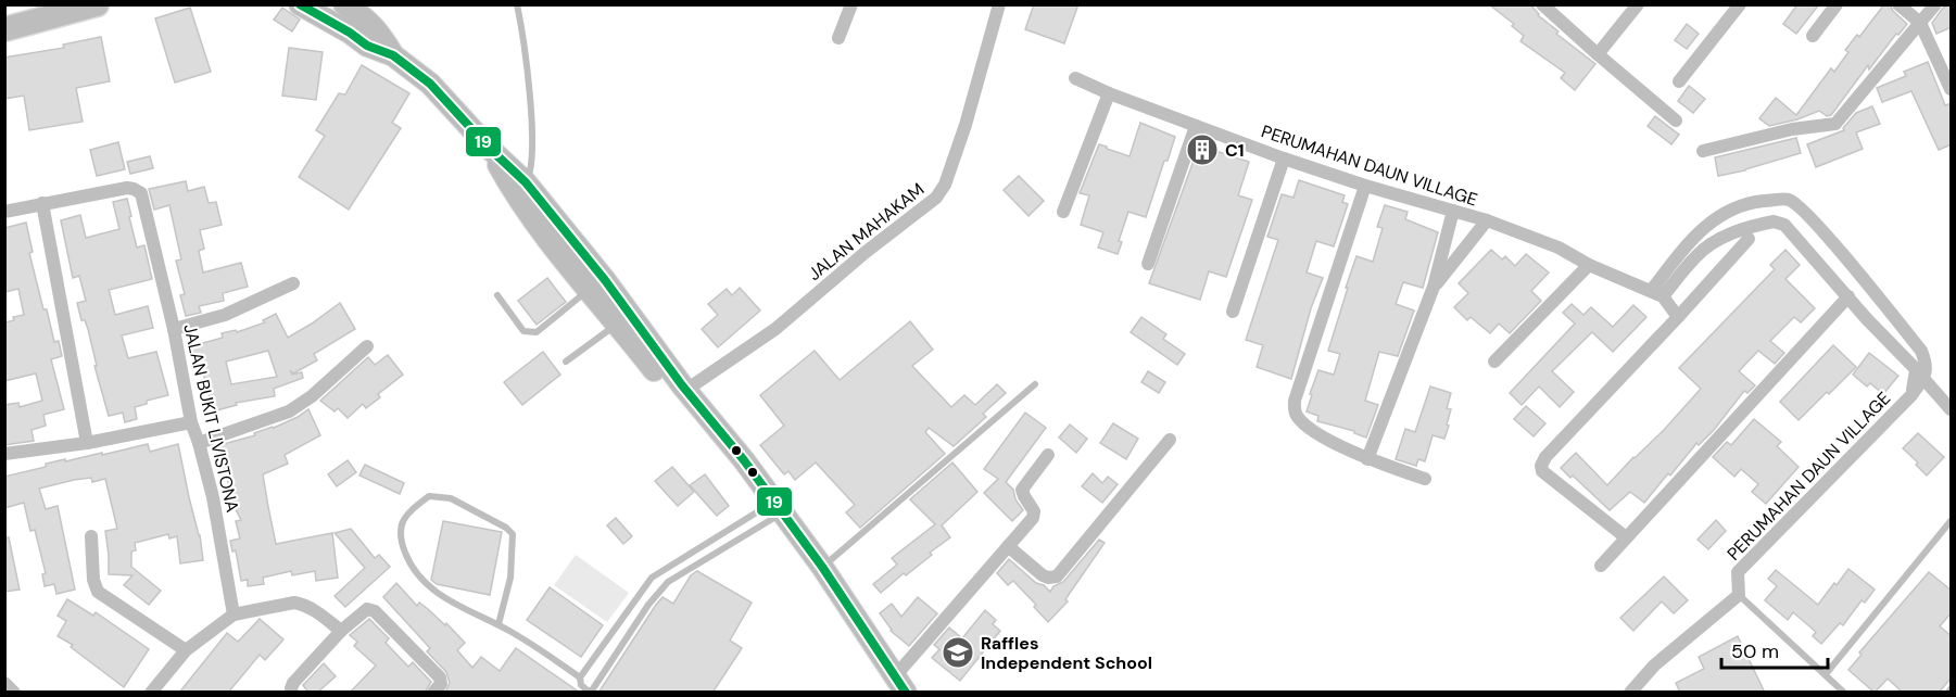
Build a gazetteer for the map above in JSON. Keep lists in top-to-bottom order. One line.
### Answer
{"streets":{"street":["PERUMAHAN DAUN VILLAGE","JALAN MAHAKAM","JALAN BUKIT LIVISTONA"]},"places":{"building":["C1"],"school or university":["Raffles Independent School"]},"lines":["transit line 19"],"scale_bar":"50 m"}
